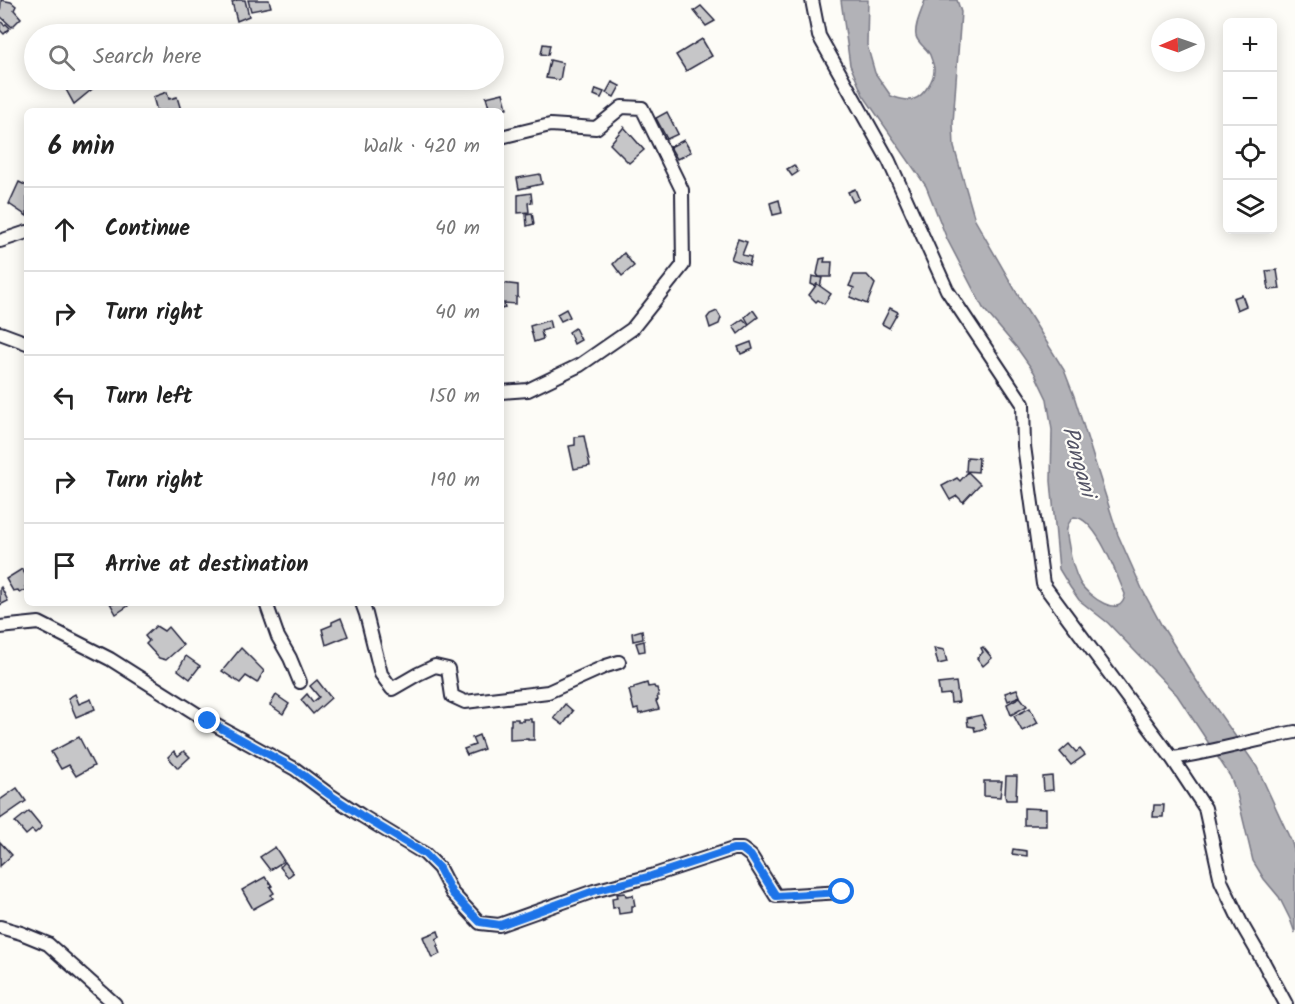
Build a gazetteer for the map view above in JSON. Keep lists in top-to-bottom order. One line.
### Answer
{"water":["Pangani"],"north":"left","page":{"map_buttons":["+","−"],"search":"Search here","heading":["6 min","Walk · 420 m"],"list":[["Continue","40 m"],["Turn right","40 m"],["Turn left","150 m"],["Turn right","190 m"],"Arrive at destination"]}}
